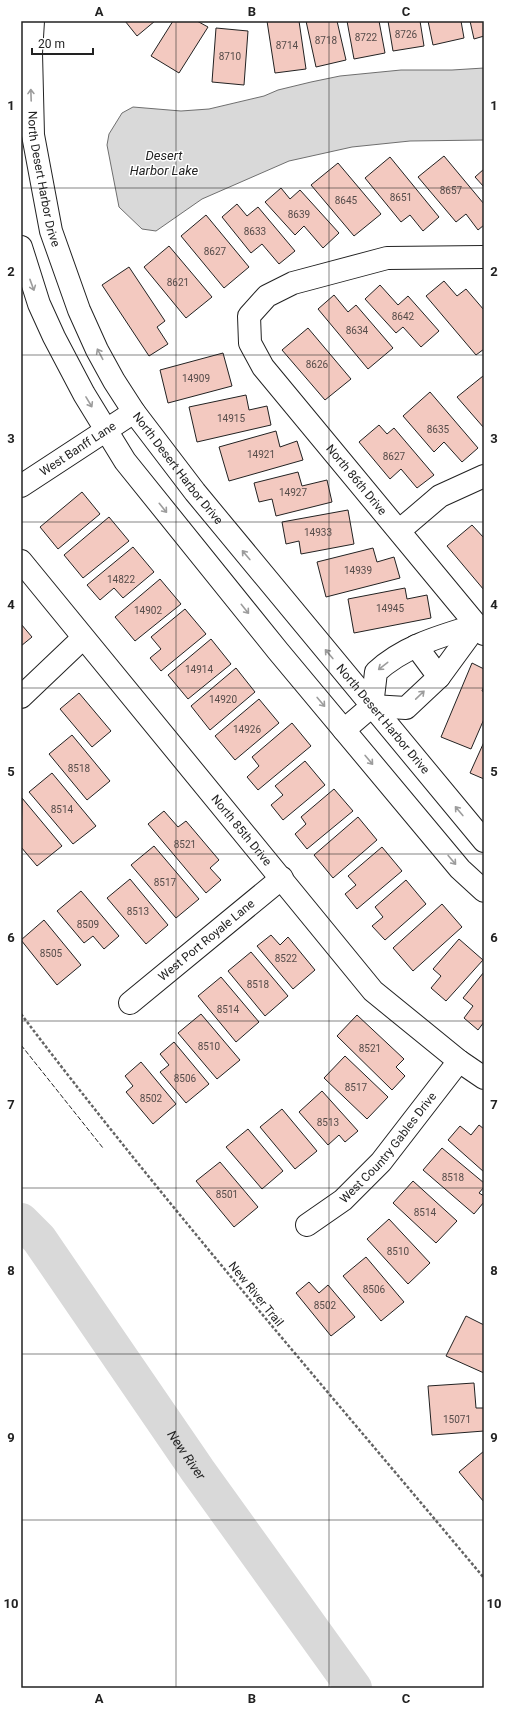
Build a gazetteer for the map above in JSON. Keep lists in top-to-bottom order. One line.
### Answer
{"streets":{"street":["North Desert Harbor Drive","West Banff Lane","North 86th Drive","North 85th Drive","West Port Royale Lane","West Country Gables Drive"],"path":["New River Trail"]},"crossings":[["North Desert Harbor Drive","West Banff Lane"],["North 85th Drive","West Port Royale Lane"],["North 85th Drive","West Country Gables Drive"]],"water":["Desert Harbor Lake","New River"],"house_numbers":["8726","8722","8718","8714","8710","8657","8651","8645","8639","8633","8627","8621","8642","8634","8626","14909","14915","8635","14921","8627","14927","14933","14939","14822","14945","14902","14914","14920","14926","8518","8514","8521","8517","8513","8509","8505","8522","8518","8514","8510","8521","8506","8517","8502","8513","8518","8501","8514","8510","8506","8502","15071"],"scale_bar":"20 m","grid":{"columns":["A","B","C"],"rows":["1","2","3","4","5","6","7","8","9","10"]}}
